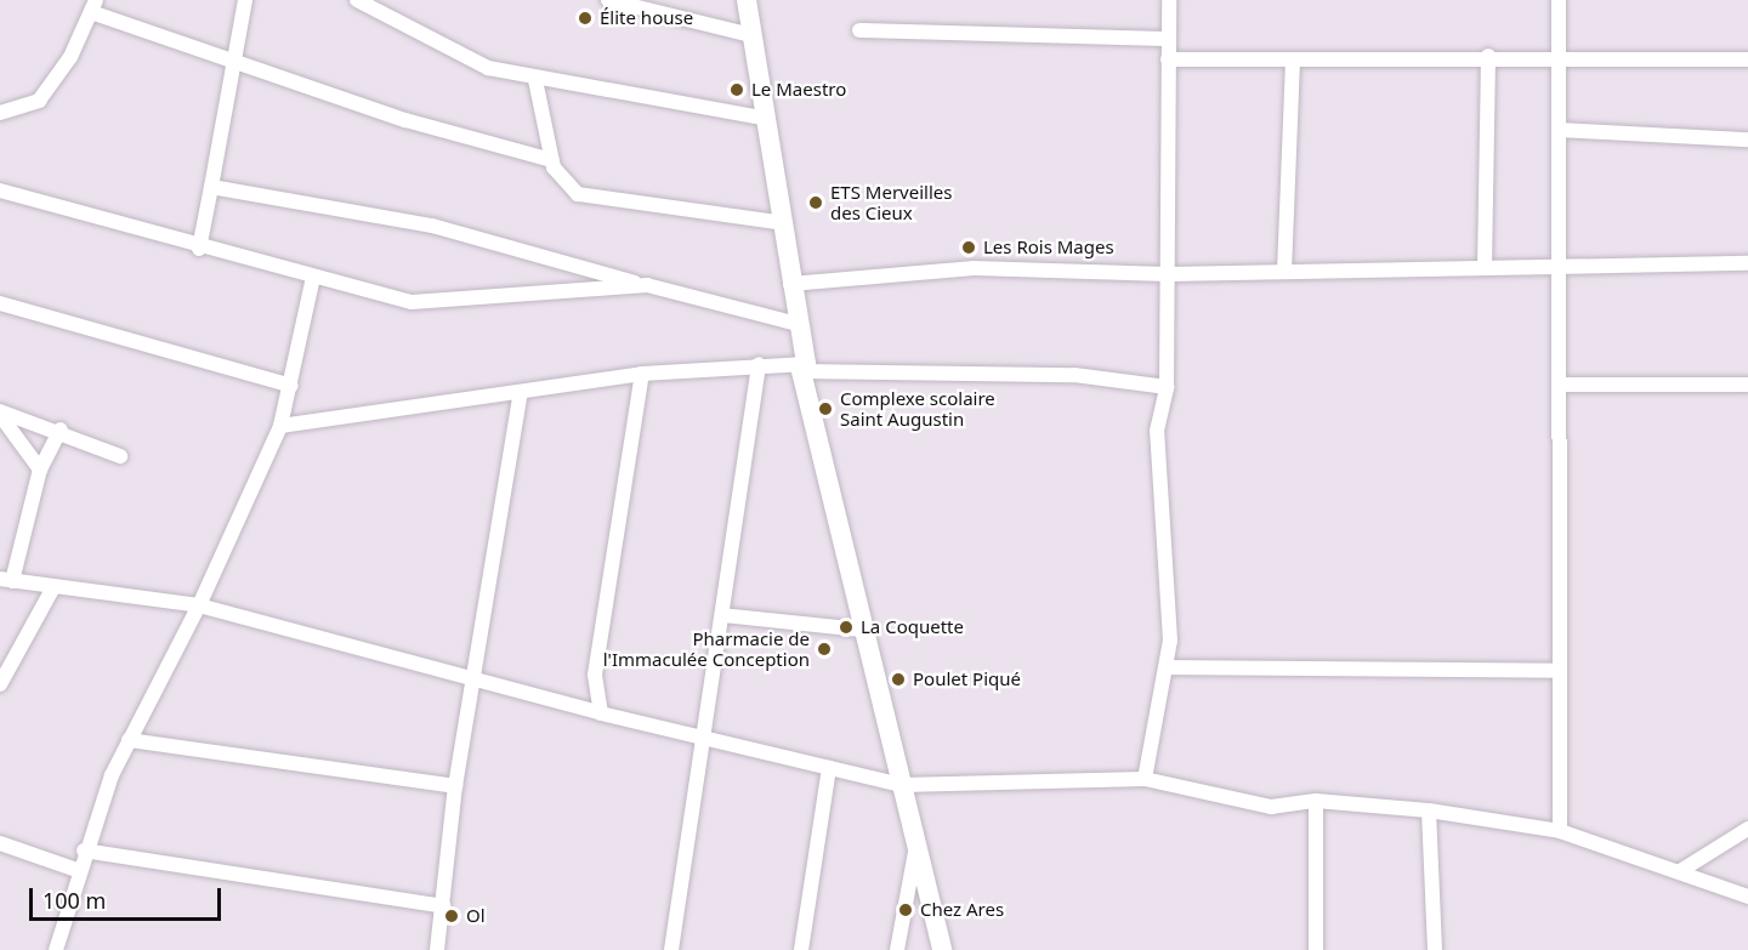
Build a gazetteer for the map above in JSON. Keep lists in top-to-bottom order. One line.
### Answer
{"places":["Élite house","Le Maestro","ETS Merveilles des Cieux","Les Rois Mages","Complexe scolaire Saint Augustin","La Coquette","Pharmacie de l'Immaculée Conception","Poulet Piqué","Chez Ares","Ol"],"scale_bar":"100 m"}
